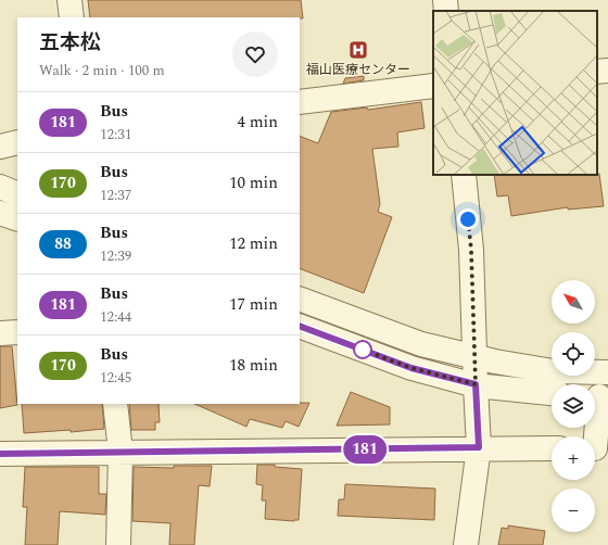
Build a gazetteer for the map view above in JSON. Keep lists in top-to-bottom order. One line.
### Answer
{"places":{"hospital":["福山医療センター"]},"lines":["bus line 181"],"north":"top left","page":{"on_map":"181","heading":["五本松","Walk · 2 min · 100 m"],"list":[{"mark":"181","name":"Bus","note":"12:31","value":"4 min"},{"mark":"170","name":"Bus","note":"12:37","value":"10 min"},{"mark":"88","name":"Bus","note":"12:39","value":"12 min"},{"mark":"181","name":"Bus","note":"12:44","value":"17 min"},{"mark":"170","name":"Bus","note":"12:45","value":"18 min"}],"map_buttons":["+","−"]}}
